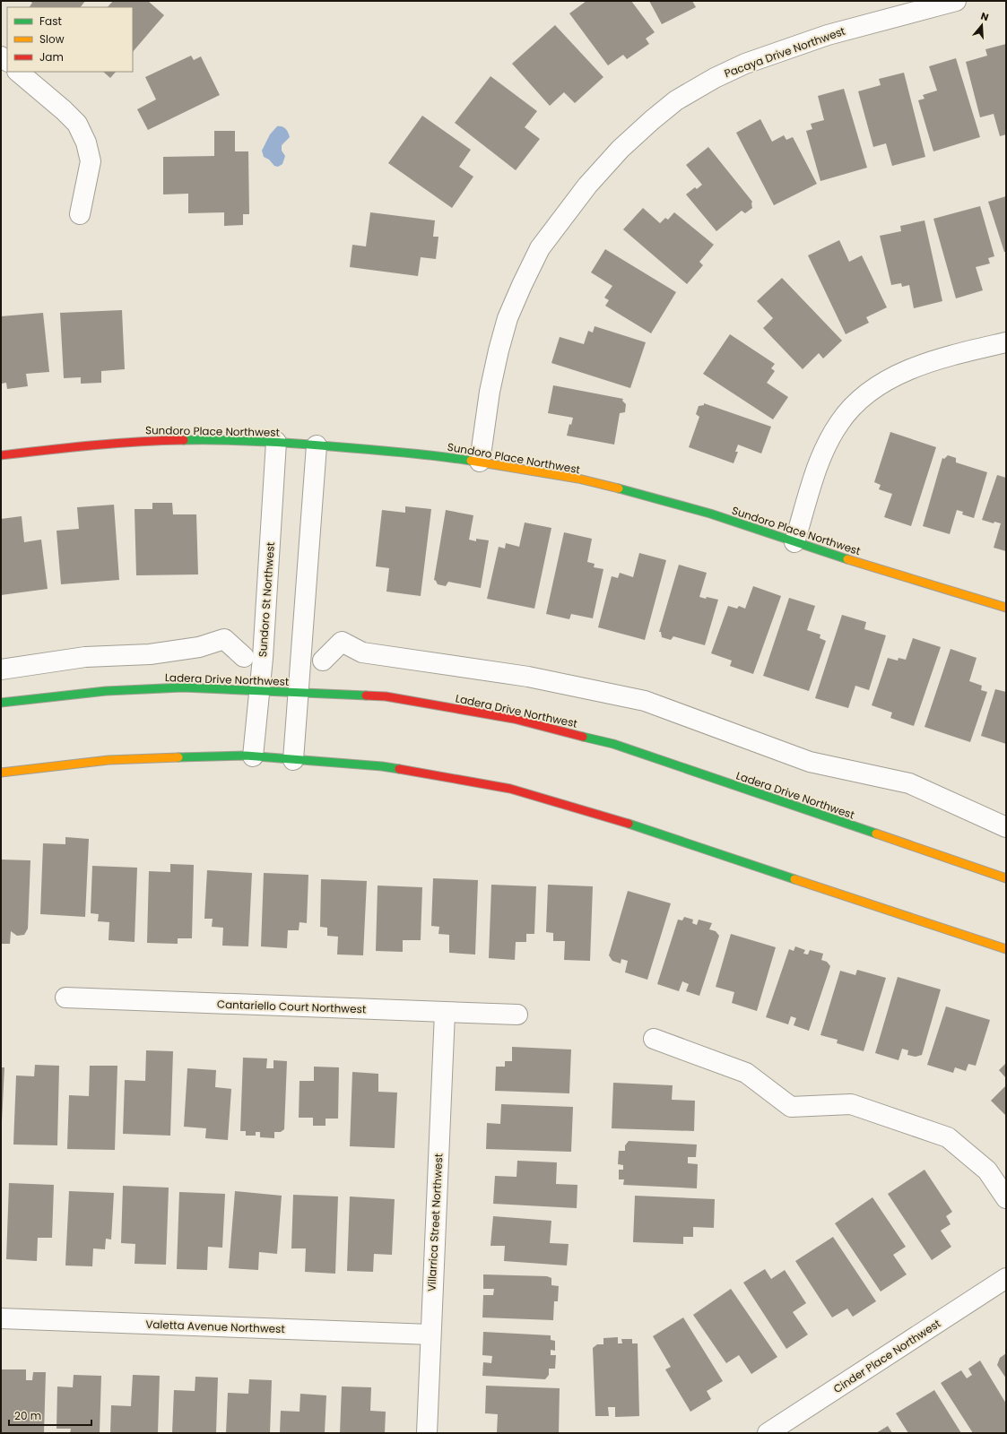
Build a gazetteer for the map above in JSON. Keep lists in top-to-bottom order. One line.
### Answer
{"streets":{"main road":["Sundoro Place Northwest","Ladera Drive Northwest"],"street":["Pacaya Drive Northwest","Sundoro St Northwest","Cantariello Court Northwest","Villarrica Street Northwest","Valetta Avenue Northwest","Cinder Place Northwest"]},"crossings":[["Pacaya Drive Northwest","Sundoro Place Northwest"],["Sundoro Place Northwest","Sundoro St Northwest"],["Sundoro St Northwest","Ladera Drive Northwest"],["Cantariello Court Northwest","Villarrica Street Northwest"],["Villarrica Street Northwest","Valetta Avenue Northwest"]],"legend":["Fast","Slow","Jam"],"scale_bar":"20 m","north":"top"}
